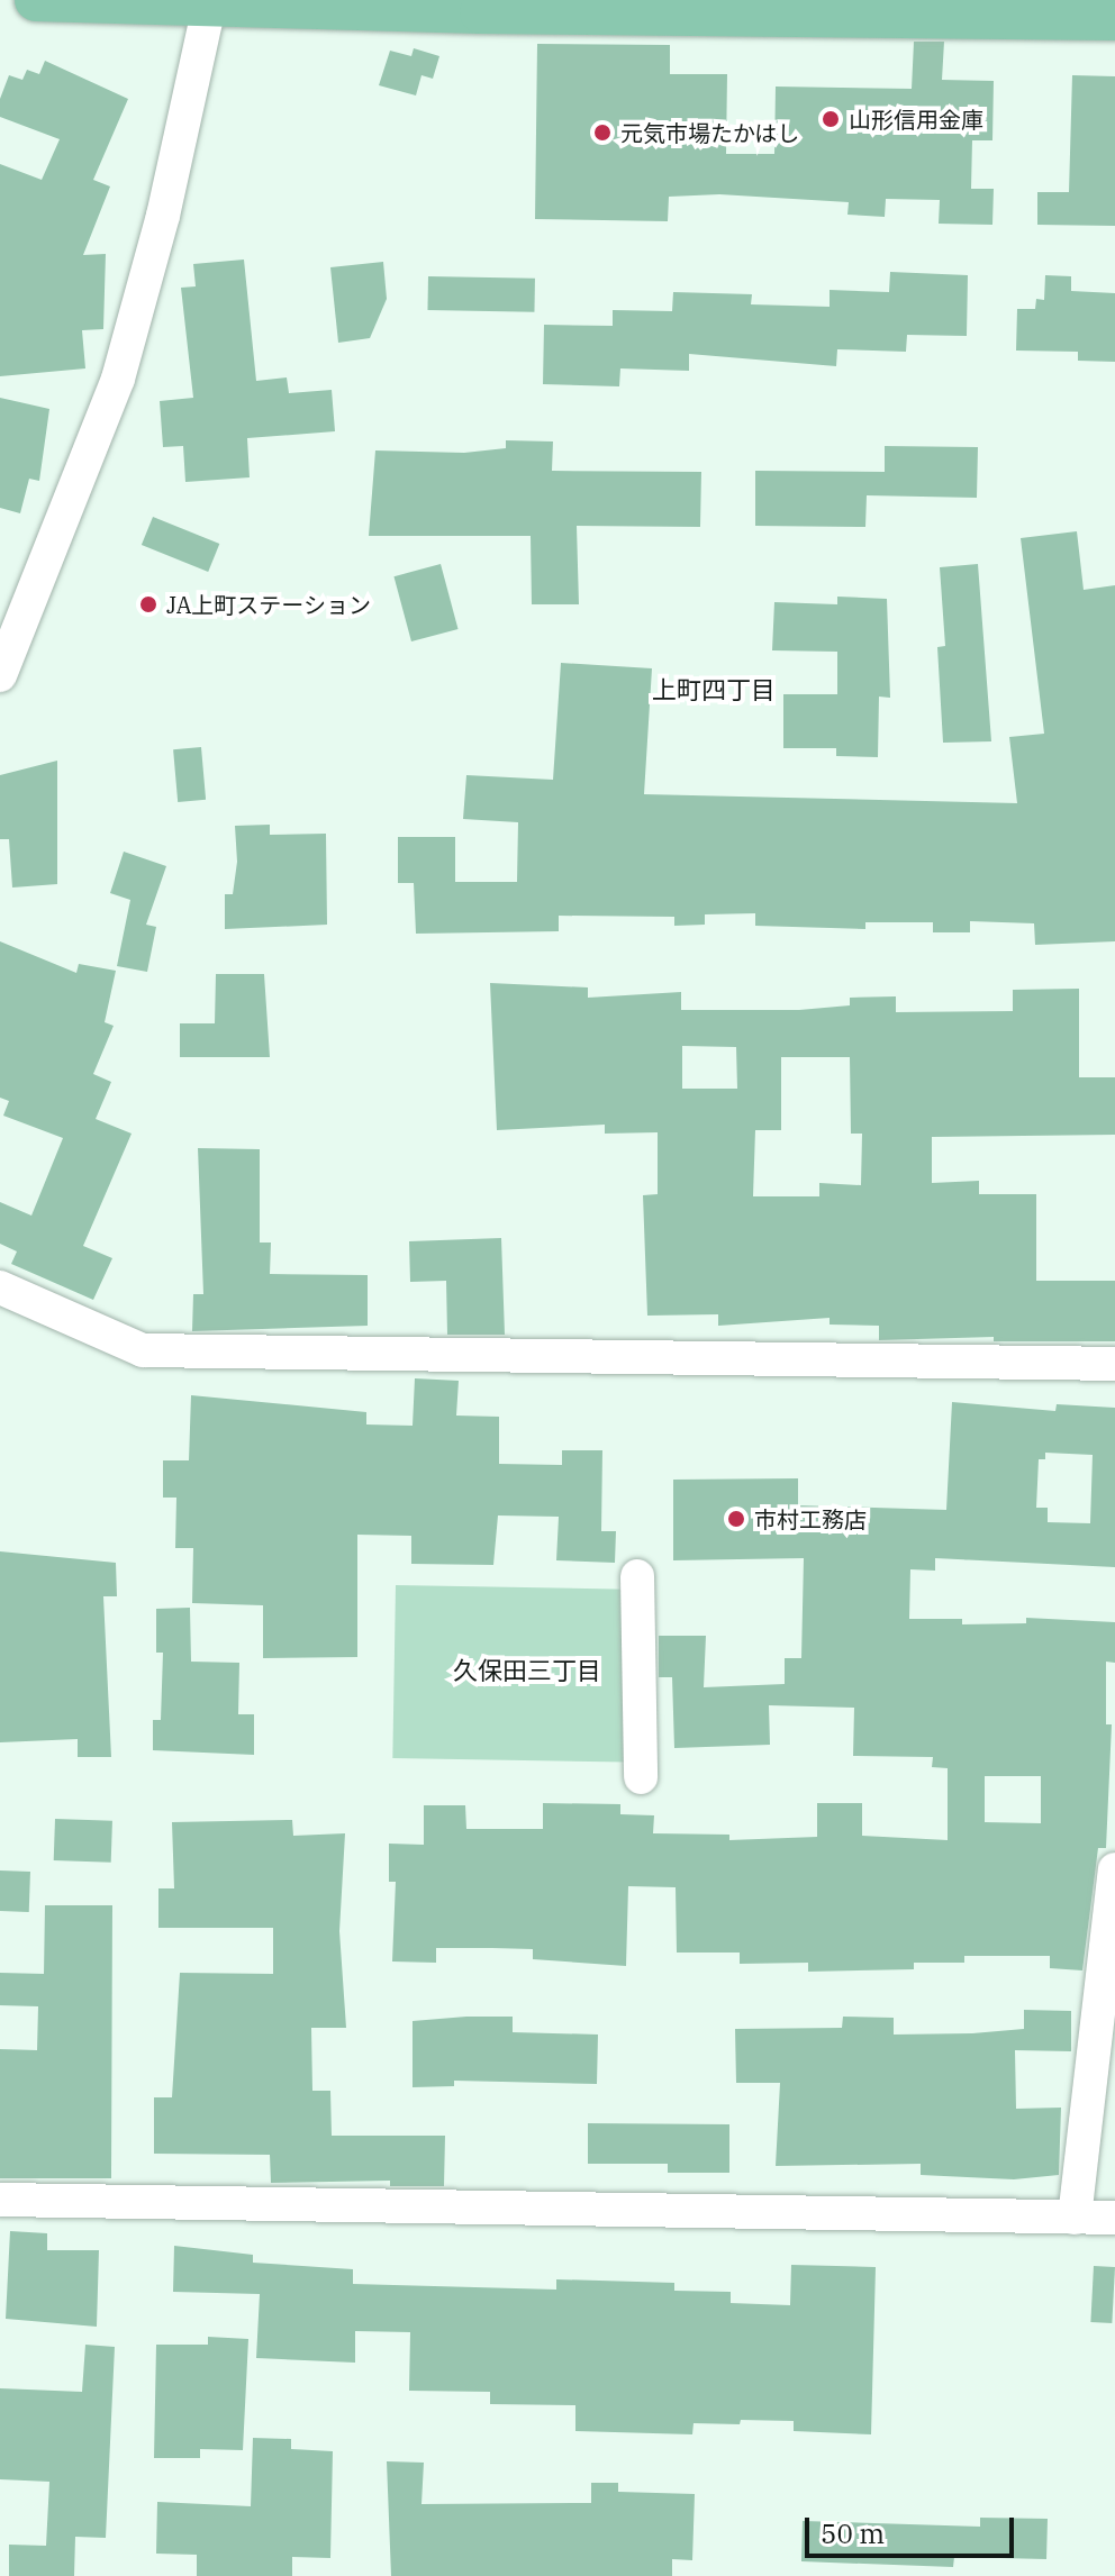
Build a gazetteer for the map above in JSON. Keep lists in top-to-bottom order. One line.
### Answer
{"districts":["上町四丁目","久保田三丁目"],"places":["山形信用金庫","元気市場たかはし","JA上町ステーション","市村工務店"],"scale_bar":"50 m"}
